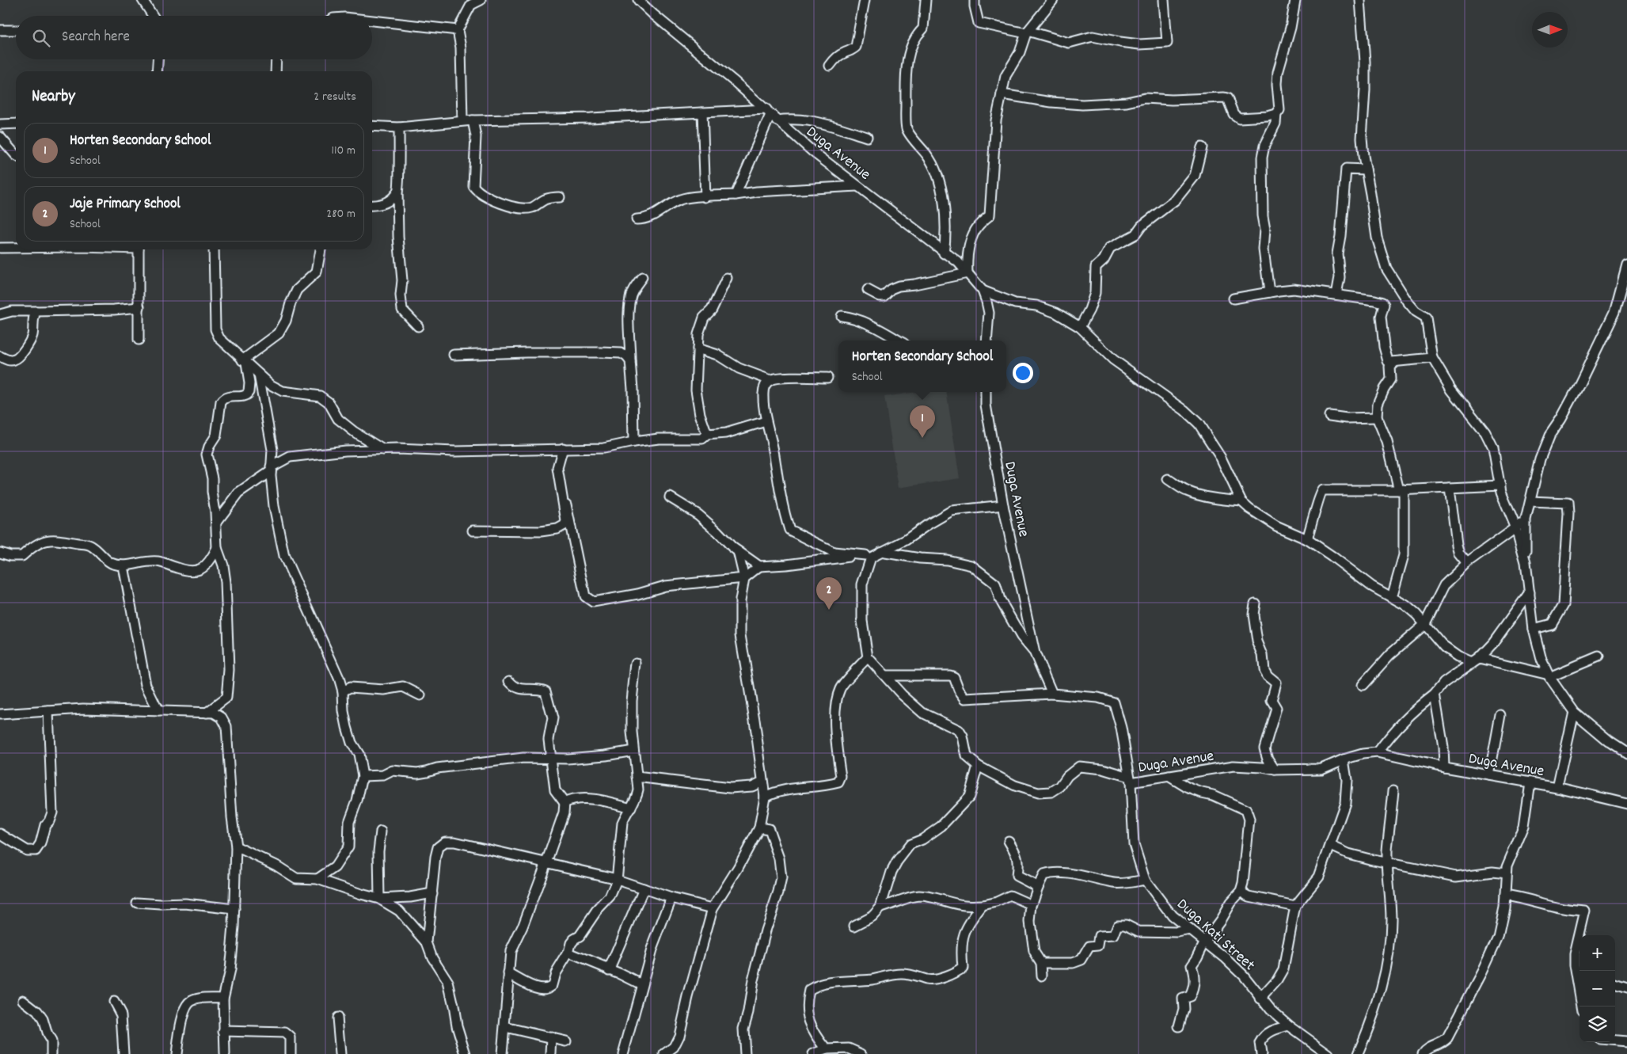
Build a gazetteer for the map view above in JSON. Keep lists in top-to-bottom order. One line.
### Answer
{"streets":{"street":["Duga Avenue","Duga Kati Street"]},"crossings":[["Duga Avenue","Duga Kati Street"]],"north":"right","page":{"search":"Search here","heading":["Nearby","2 results"],"list":[{"mark":"1","name":"Horten Secondary School","note":"School","value":"110 m"},{"mark":"2","name":"Jaje Primary School","note":"School","value":"280 m"}],"popup":["Horten Secondary School","School"],"pins":["1","2"],"map_buttons":["+","−"]}}
